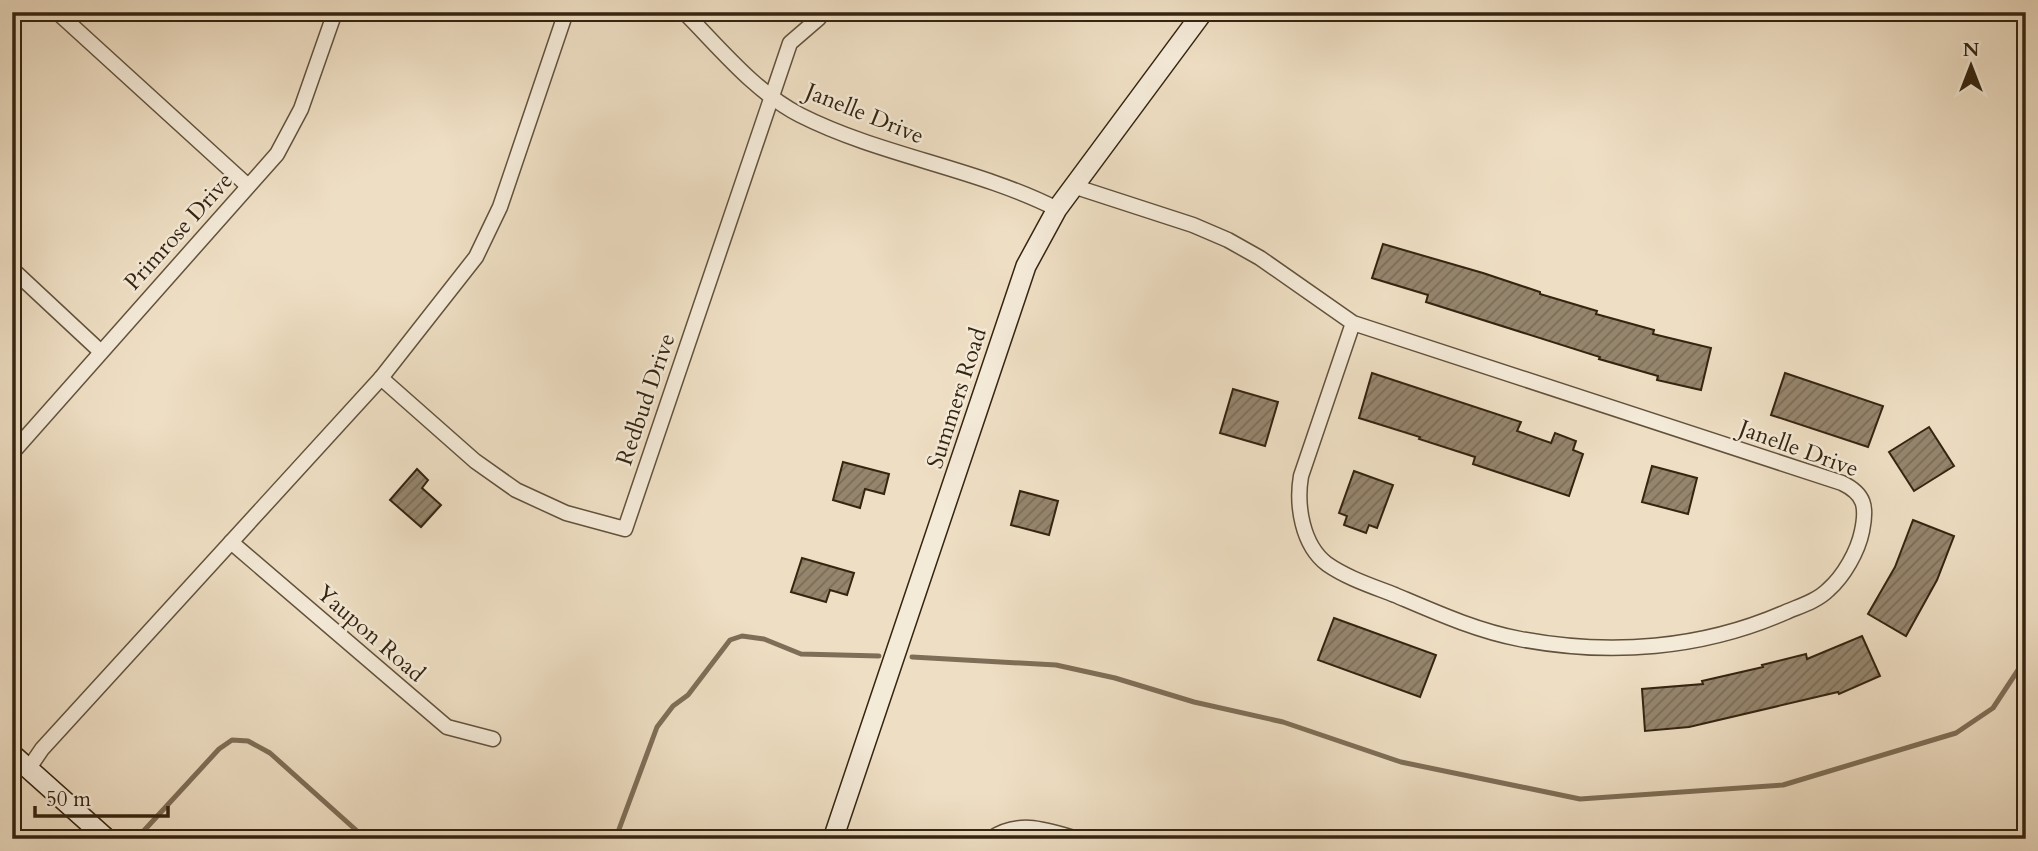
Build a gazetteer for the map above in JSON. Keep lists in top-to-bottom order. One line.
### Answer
{"streets":{"street":["Janelle Drive","Primrose Drive","Summers Road","Redbud Drive","Yaupon Road"]},"crossings":[["Janelle Drive","Summers Road"],["Janelle Drive","Redbud Drive"]],"scale_bar":"50 m","north":"top"}
